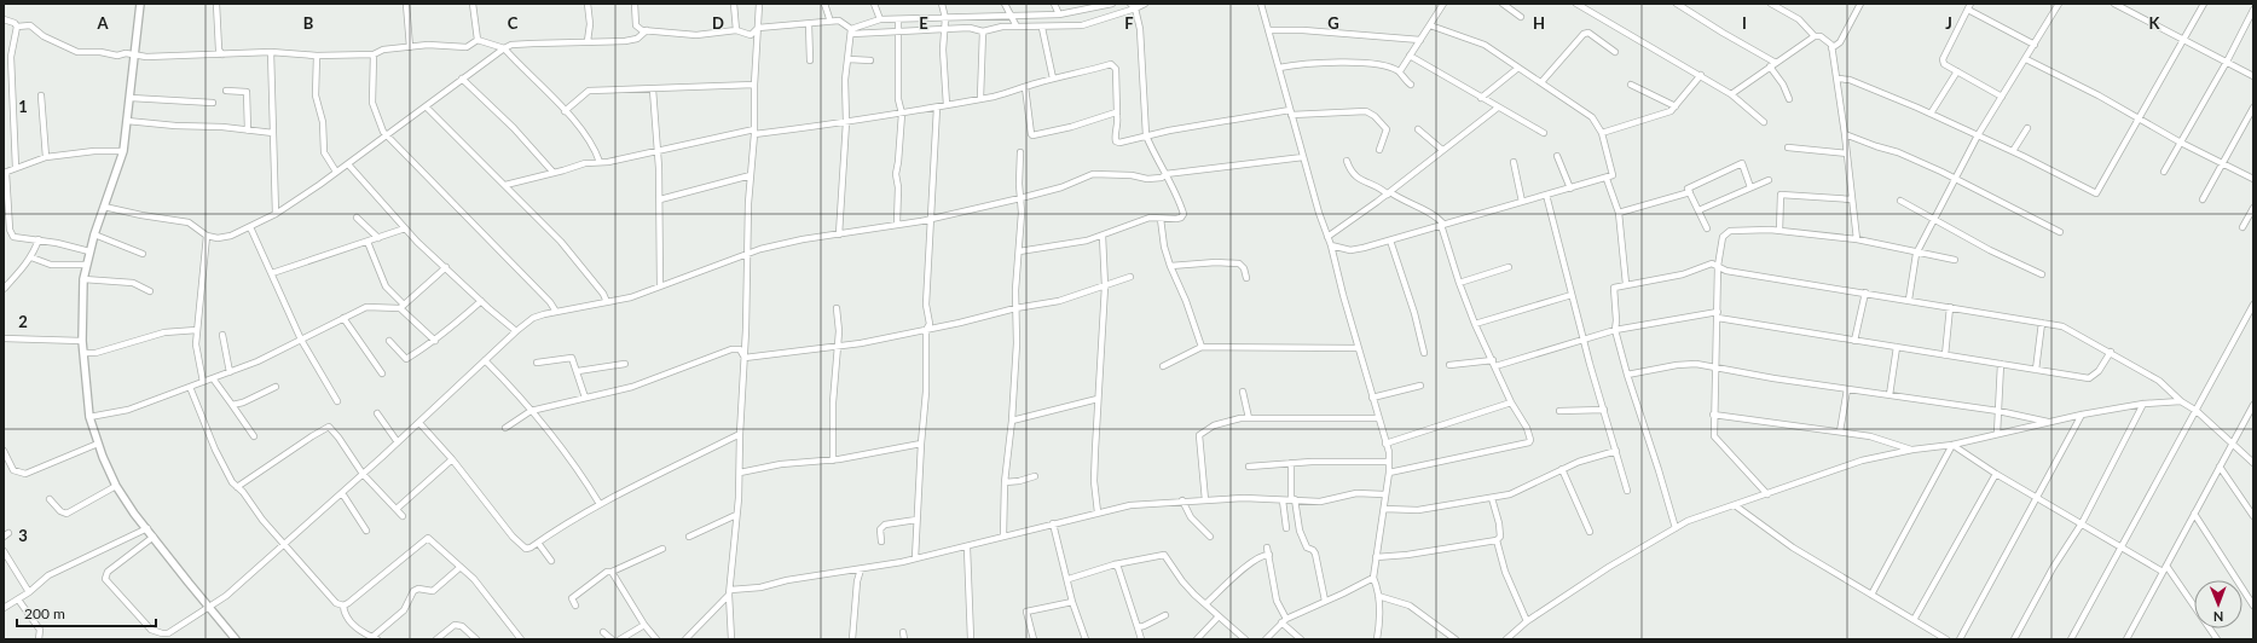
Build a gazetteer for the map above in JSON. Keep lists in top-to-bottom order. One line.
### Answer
{"scale_bar":"200 m","north":"bottom","grid":{"columns":["A","B","C","D","E","F","G","H","I","J","K"],"rows":["1","2","3"]}}
